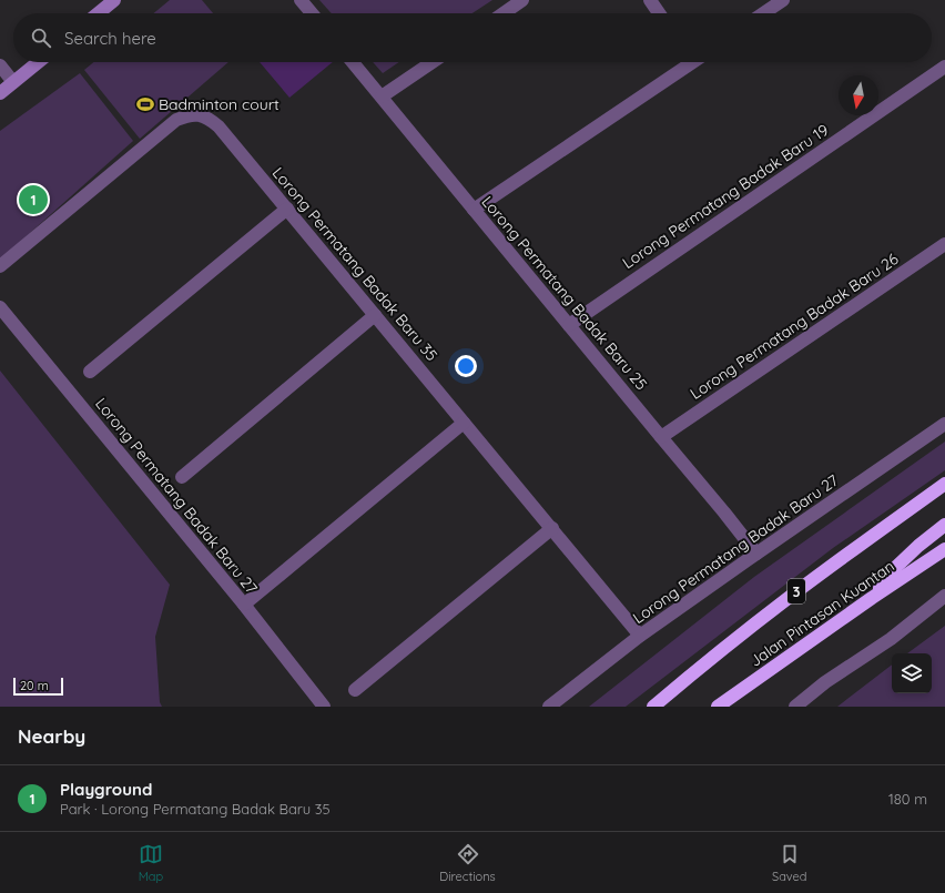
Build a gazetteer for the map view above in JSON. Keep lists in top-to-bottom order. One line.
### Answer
{"streets":{"highway":["3","Jalan Pintasan Kuantan"],"street":["Lorong Permatang Badak Baru 19","Lorong Permatang Badak Baru 35","Lorong Permatang Badak Baru 25","Lorong Permatang Badak Baru 26","Lorong Permatang Badak Baru 27"]},"crossings":[["Lorong Permatang Badak Baru 19","Lorong Permatang Badak Baru 25"],["Lorong Permatang Badak Baru 35","Lorong Permatang Badak Baru 27"],["Lorong Permatang Badak Baru 25","Lorong Permatang Badak Baru 26"],["Lorong Permatang Badak Baru 25","Lorong Permatang Badak Baru 27"]],"places":{"sports":["Badminton court"]},"scale_bar":"20 m","north":"bottom","page":{"search":"Search here","pins":"1","scale":"20 m","heading":"Nearby","list":[{"mark":"1","name":"Playground","note":"Park · Lorong Permatang Badak Baru 35","value":"180 m"}],"nav":["Map","Directions","Saved"]}}
